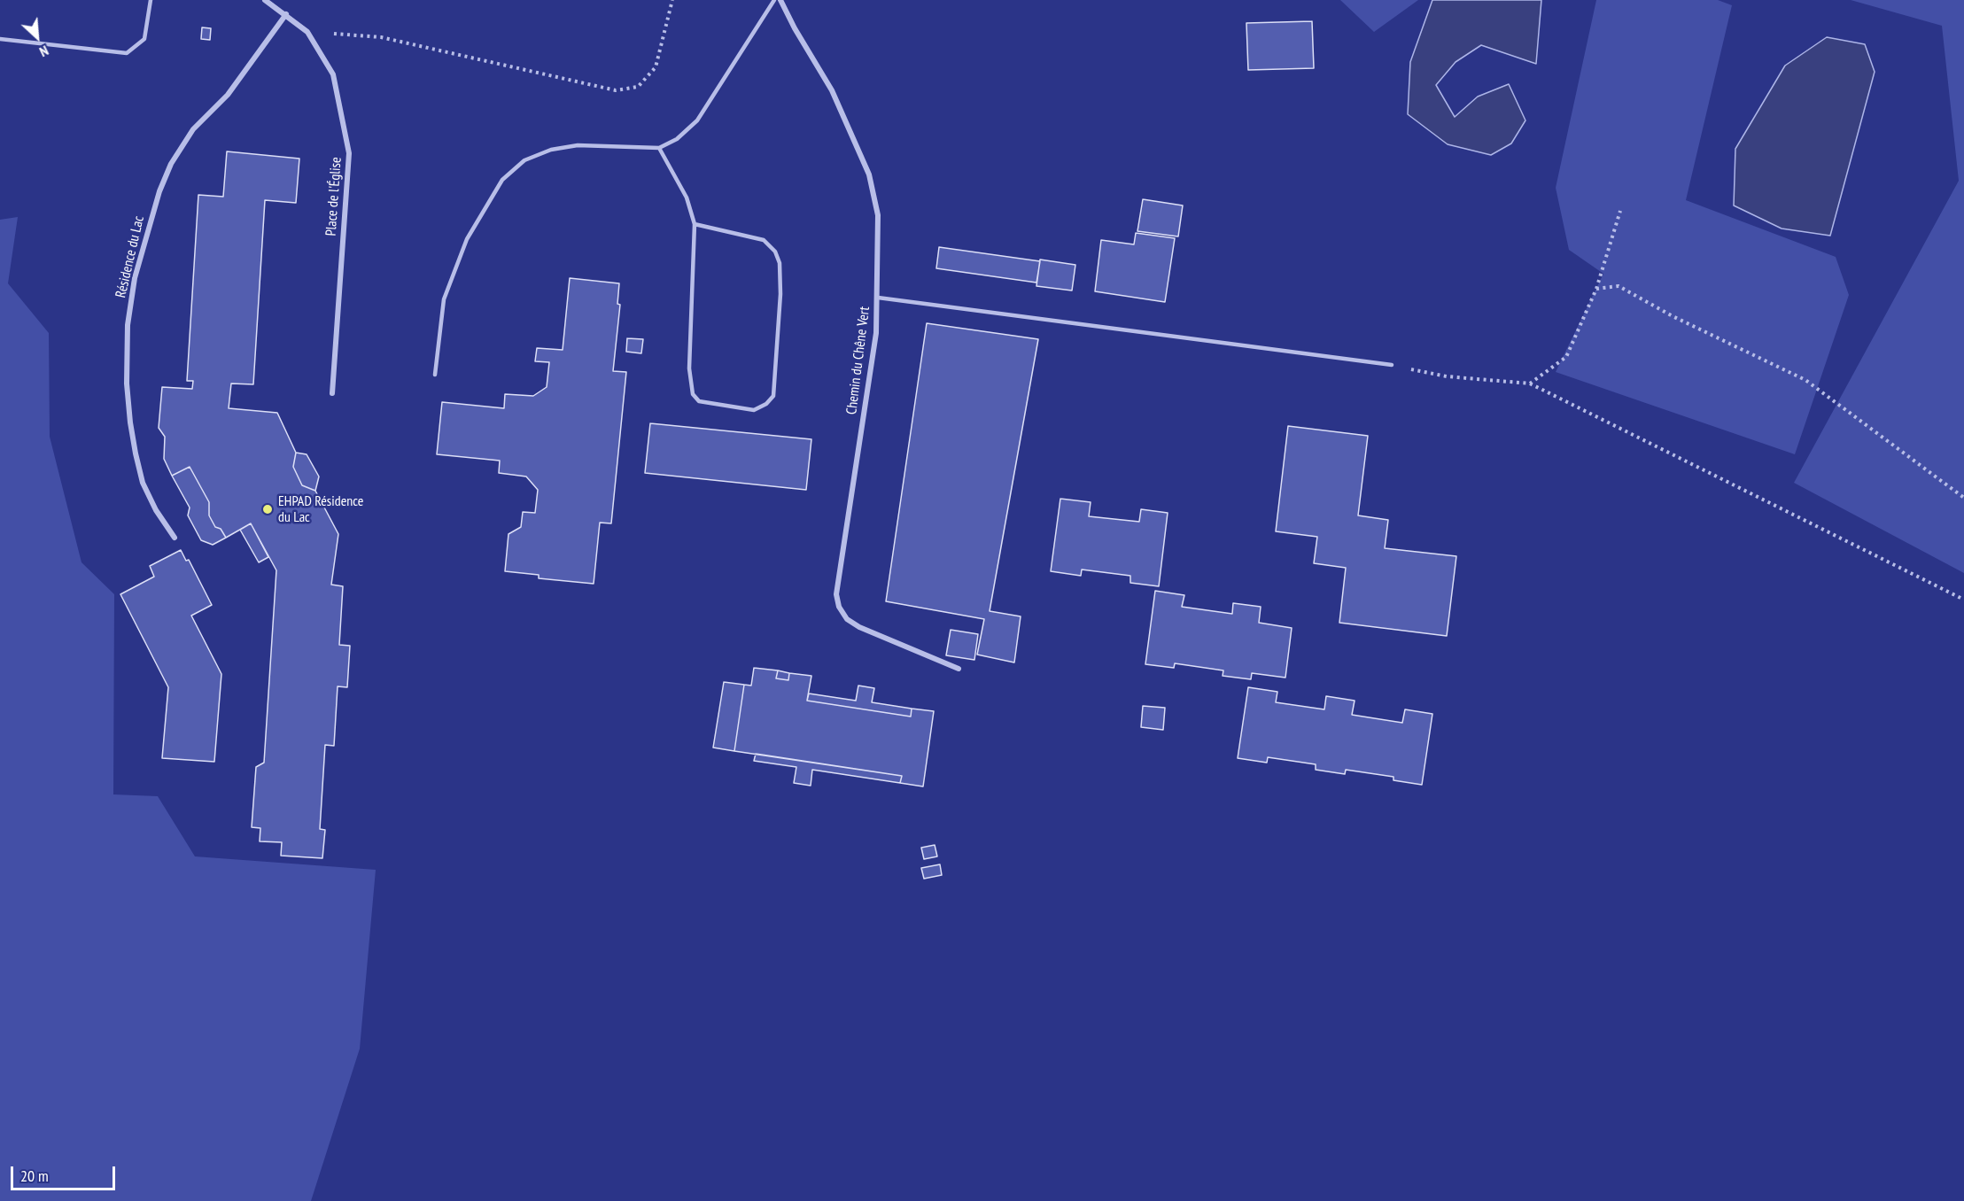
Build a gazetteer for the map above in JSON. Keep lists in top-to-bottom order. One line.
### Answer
{"streets":{"street":["Place de l'Église","Résidence du Lac","Chemin du Chêne Vert"]},"crossings":[["Place de l'Église","Résidence du Lac"]],"places":["EHPAD Résidence du Lac"],"scale_bar":"20 m","north":"bottom right"}
